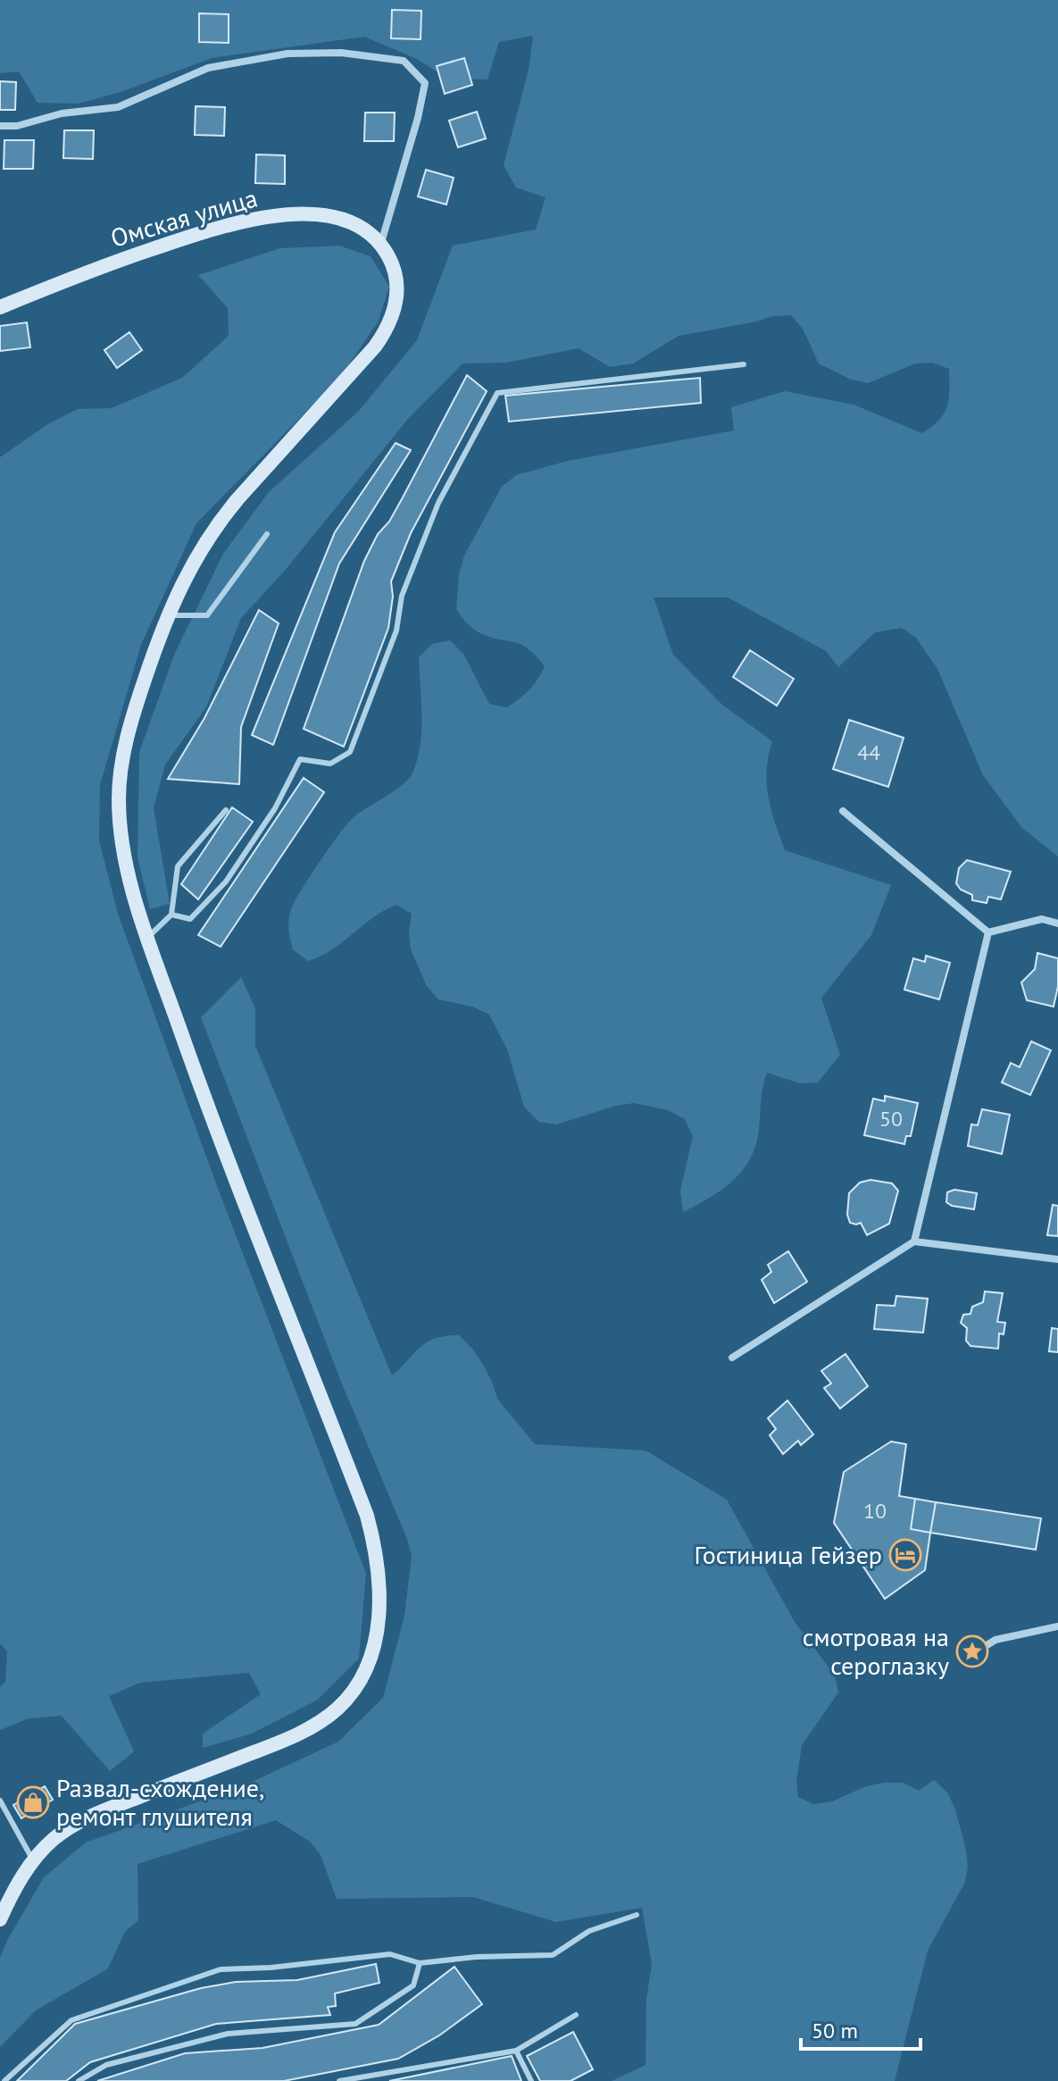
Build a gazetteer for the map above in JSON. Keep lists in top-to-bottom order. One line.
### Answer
{"streets":{"main road":["Омская улица"]},"places":{"hotel":["Гостиница Гейзер"],"place":["смотровая на сероглазку"],"shop":["Развал-схождение, ремонт глушителя"]},"house_numbers":["44","50","10"],"scale_bar":"50 m"}
